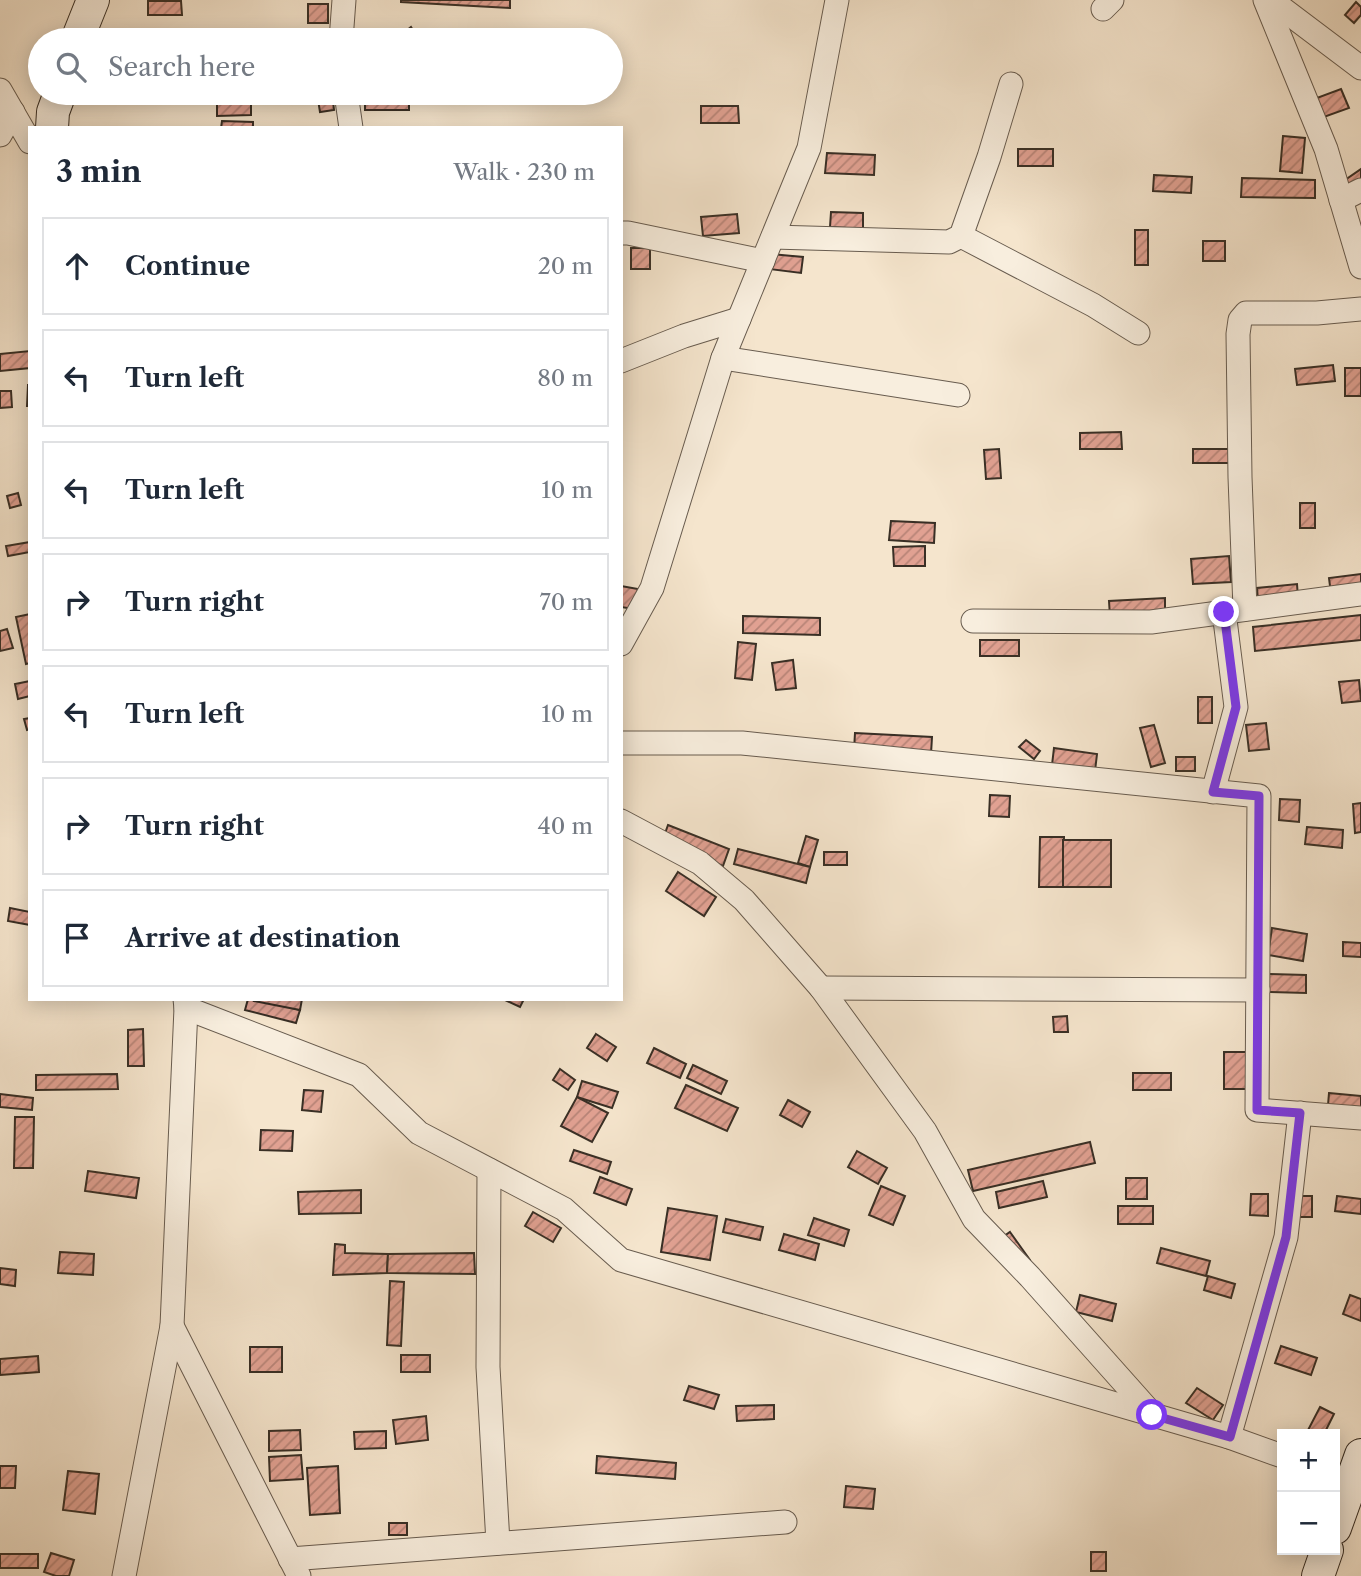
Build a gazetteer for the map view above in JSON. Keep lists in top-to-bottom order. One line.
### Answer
{"page":{"search":"Search here","heading":["3 min","Walk · 230 m"],"list":[["Continue","20 m"],["Turn left","80 m"],["Turn left","10 m"],["Turn right","70 m"],["Turn left","10 m"],["Turn right","40 m"],"Arrive at destination"],"map_buttons":["+","−"]}}
